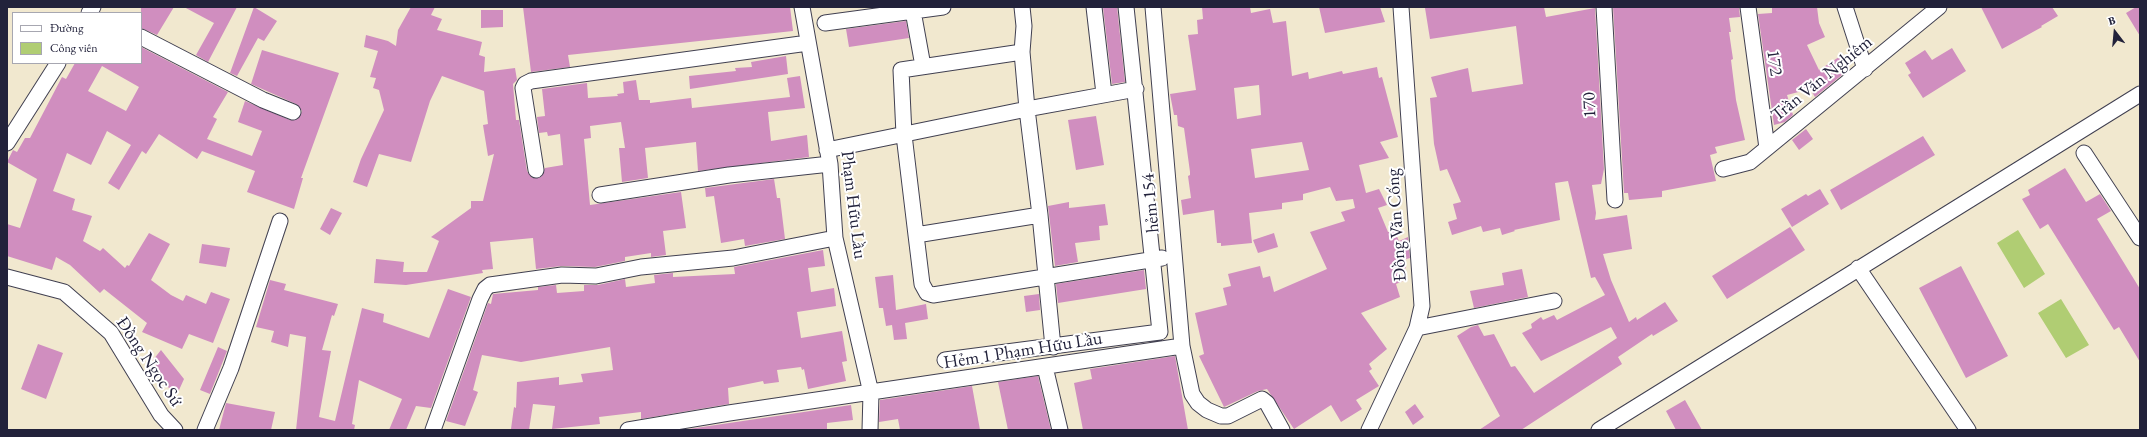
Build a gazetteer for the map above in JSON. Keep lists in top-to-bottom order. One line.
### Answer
{"streets":{"street":["172","Trần Văn Nghiêm","170","hẻm 154","Phạm Hữu Lầu","Đồng Văn Cống","Hẻm 1 Phạm Hữu Lầu","Đồng Ngọc Sứ"]},"crossings":[["172","Trần Văn Nghiêm"],["hẻm 154","Hẻm 1 Phạm Hữu Lầu"],["Phạm Hữu Lầu","Hẻm 1 Phạm Hữu Lầu"]],"legend":["Đường","Công viên"],"north":"top"}
